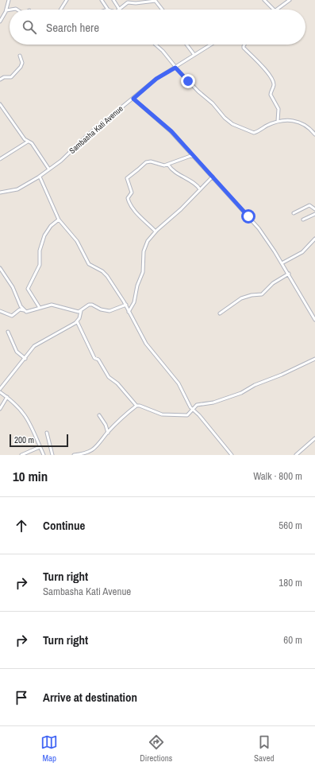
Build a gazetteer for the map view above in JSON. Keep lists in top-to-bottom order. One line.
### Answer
{"streets":{"street":["Sambasha Kati Avenue"]},"scale_bar":"200 m","page":{"search":"Search here","scale":"200 m","heading":["10 min","Walk · 800 m"],"list":[["Continue","560 m"],["Turn right","Sambasha Kati Avenue","180 m"],["Turn right","60 m"],"Arrive at destination"],"nav":["Map","Directions","Saved"]}}
